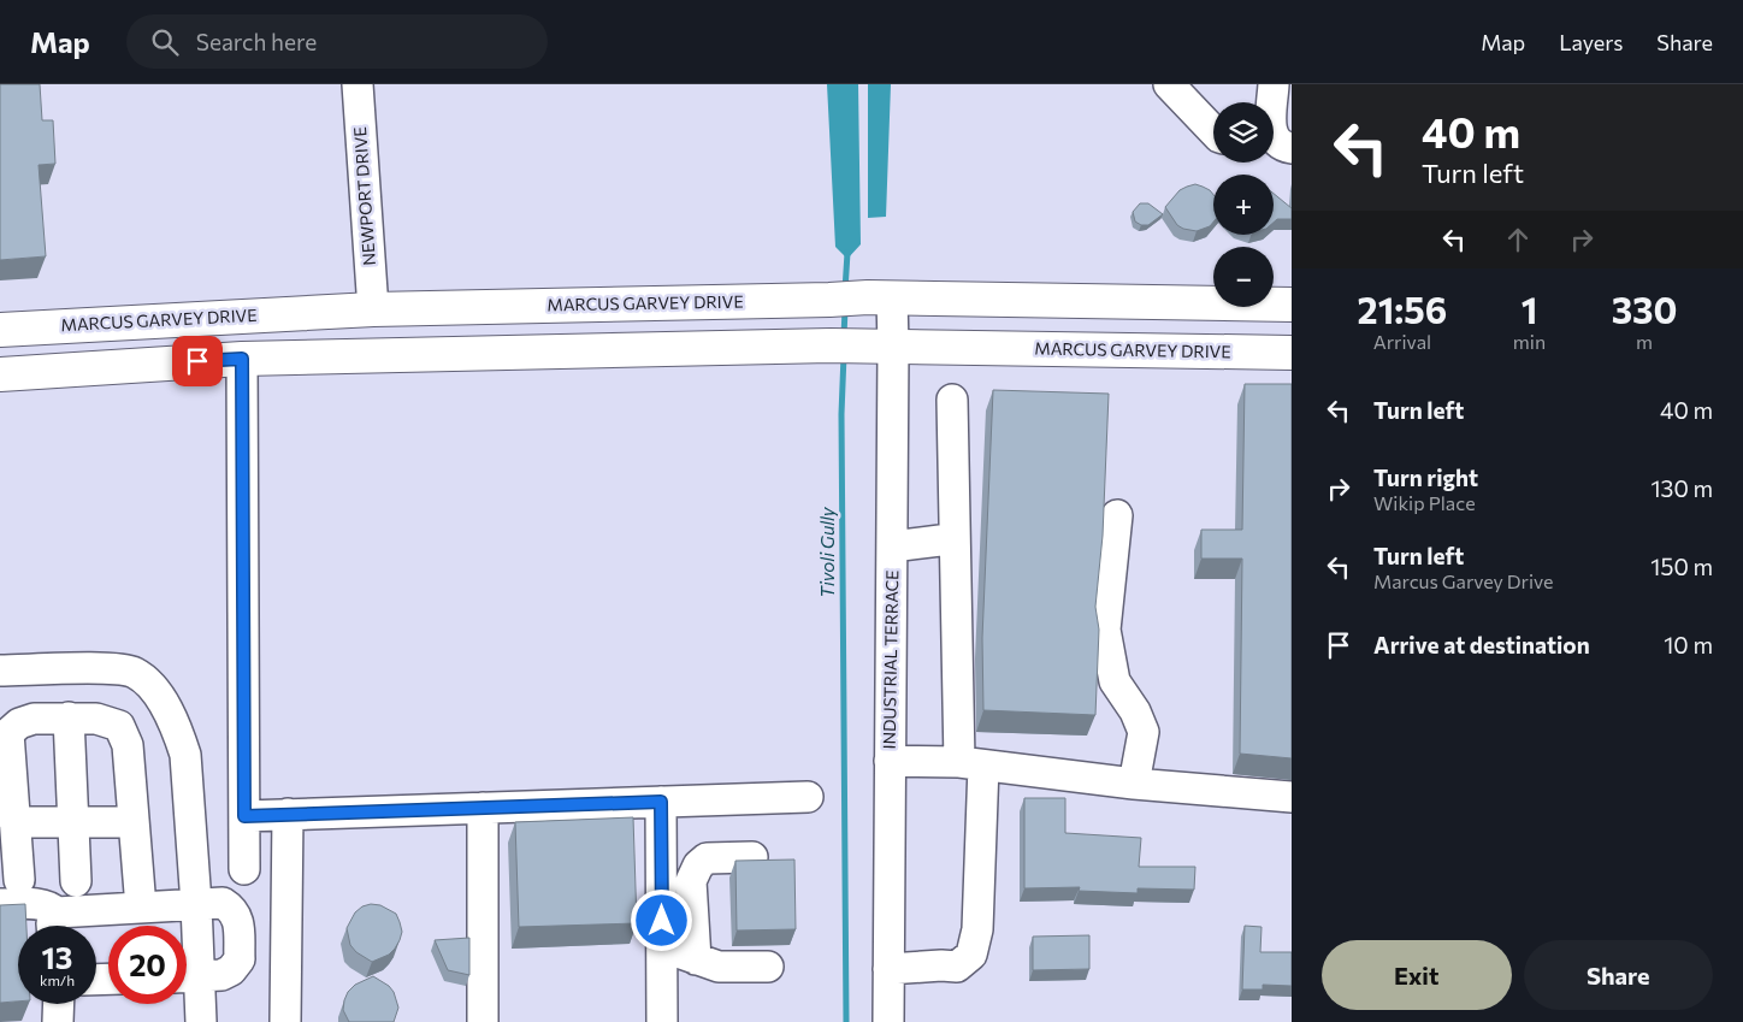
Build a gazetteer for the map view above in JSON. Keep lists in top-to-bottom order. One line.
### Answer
{"streets":{"highway":["MARCUS GARVEY DRIVE"],"street":["NEWPORT DRIVE","INDUSTRIAL TERRACE"]},"crossings":[["NEWPORT DRIVE","MARCUS GARVEY DRIVE"],["MARCUS GARVEY DRIVE","INDUSTRIAL TERRACE"]],"water":["Tivoli Gully"],"page":{"header":"Map","search":"Search here","nav":["Map","Layers","Share"],"turn":["40 m","Turn left"],"map_buttons":["+","−"],"eta":["21:56","Arrival","1","min","330","m"],"list":[{"name":"Turn left","value":"40 m"},{"name":"Turn right","note":"Wikip Place","value":"130 m"},{"name":"Turn left","note":"Marcus Garvey Drive","value":"150 m"},{"name":"Arrive at destination","value":"10 m"}],"speed":"13 km/h","limit":"20","buttons":["Exit","Share"]}}
